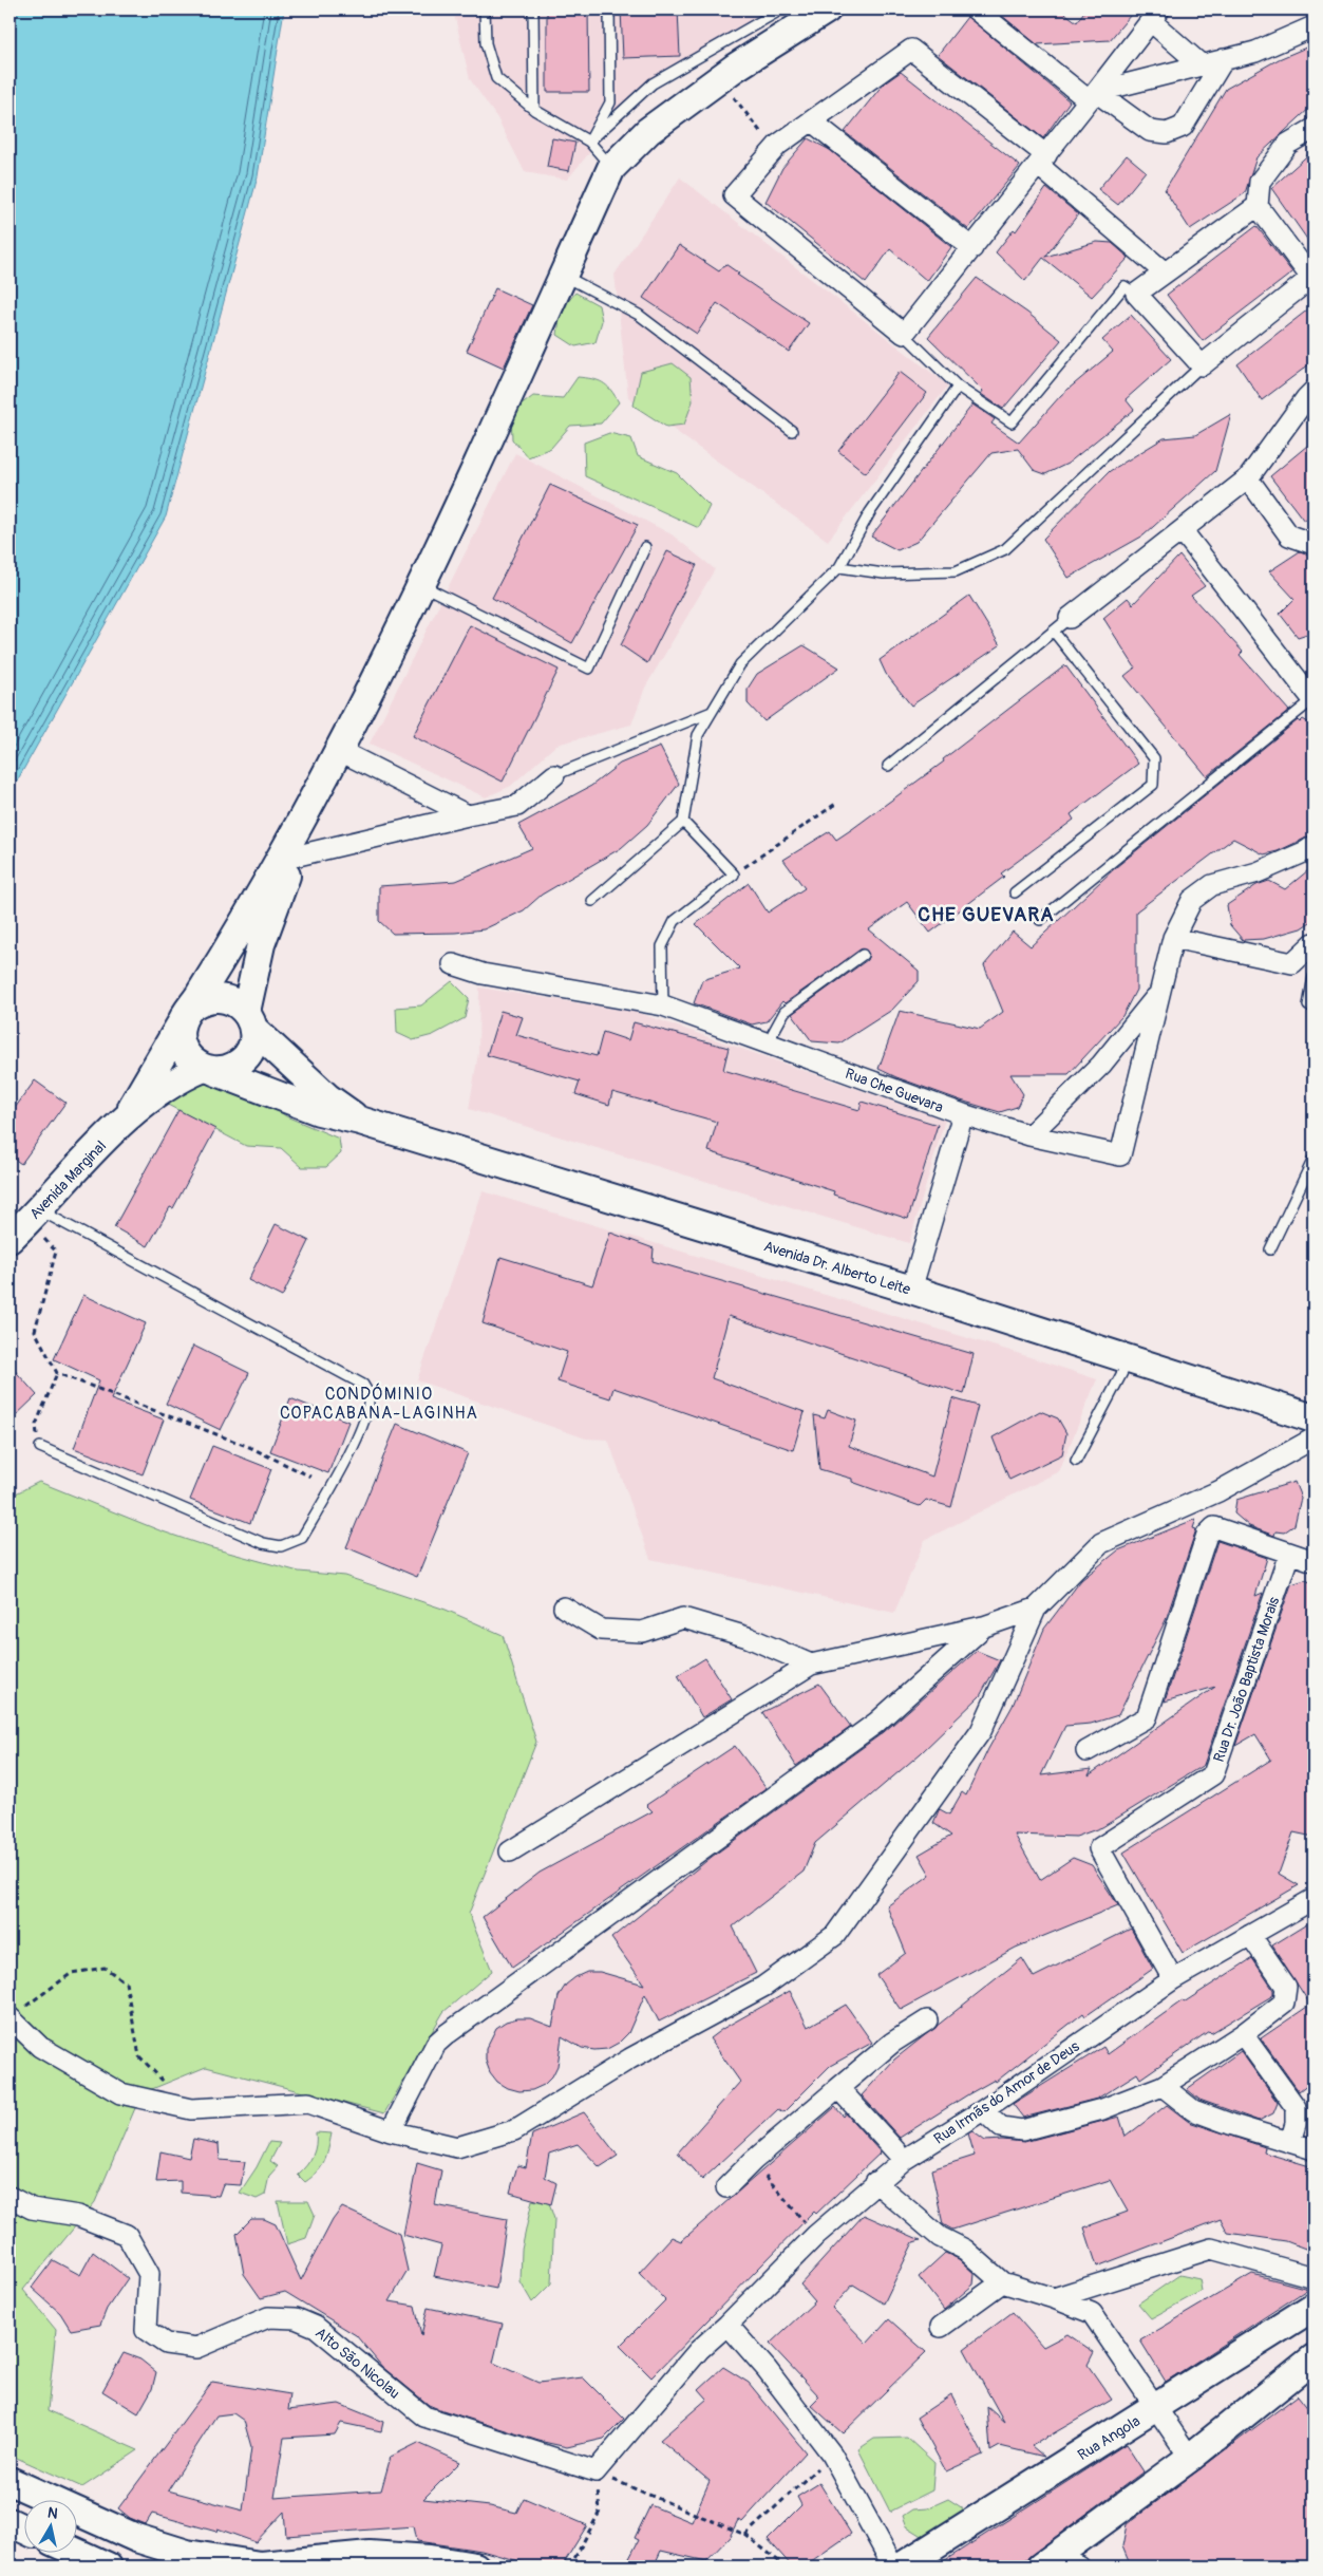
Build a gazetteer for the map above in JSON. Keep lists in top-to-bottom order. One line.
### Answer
{"streets":{"street":["Rua Che Guevara","Avenida Marginal","Avenida Dr. Alberto Leite","Rua Dr. João Baptista Morais","Rua Irmãs do Amor de Deus","Alto São Nicolau","Rua Angola"]},"crossings":[["Avenida Marginal","Avenida Dr. Alberto Leite"],["Rua Dr. João Baptista Morais","Rua Irmãs do Amor de Deus"]],"districts":["CHE GUEVARA","CONDÓMINIO COPACABANA-LAGINHA"],"north":"top"}
